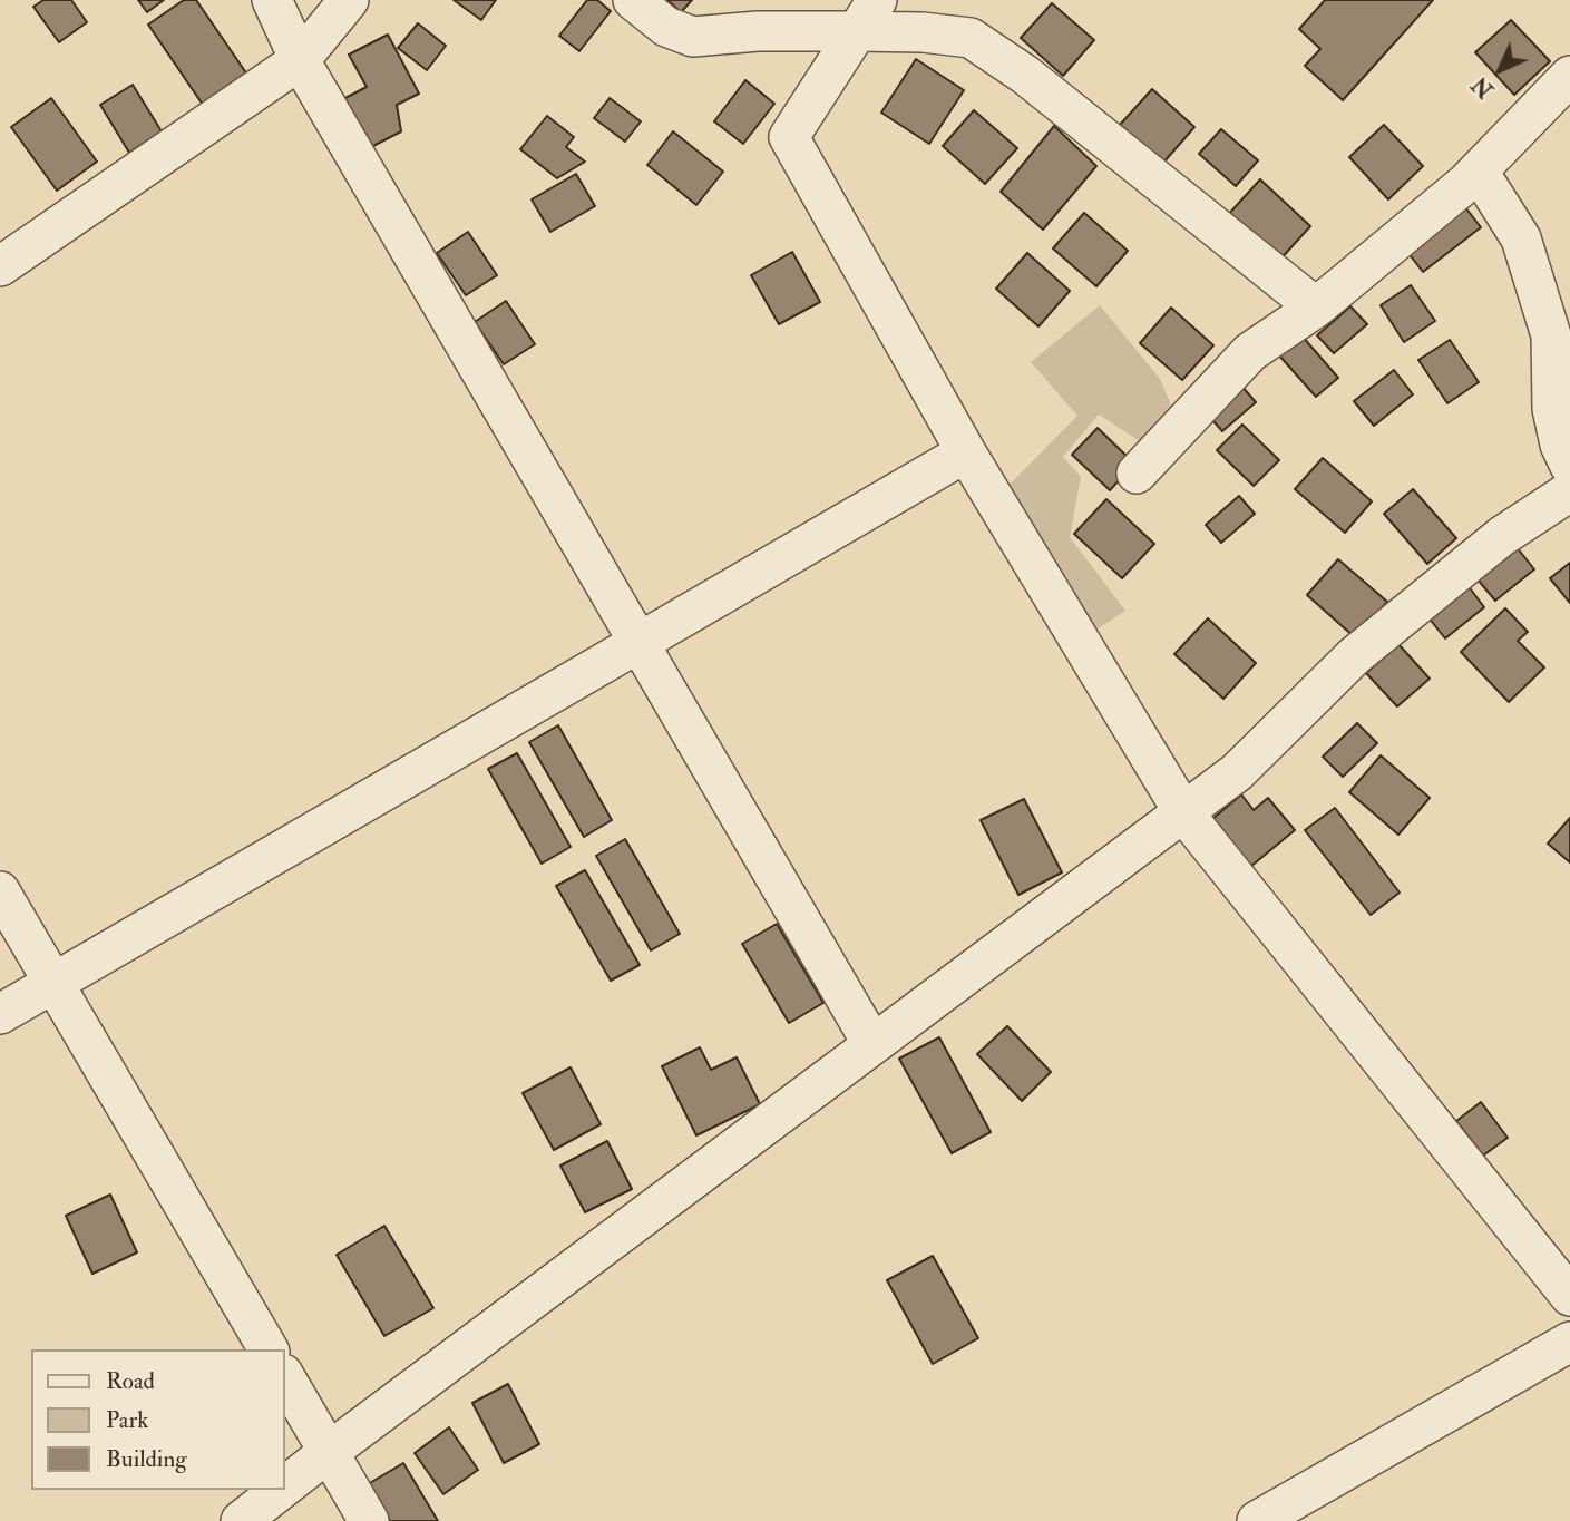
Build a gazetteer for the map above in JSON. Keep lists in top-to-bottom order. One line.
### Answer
{"legend":["Road","Park","Building"],"north":"bottom left"}
